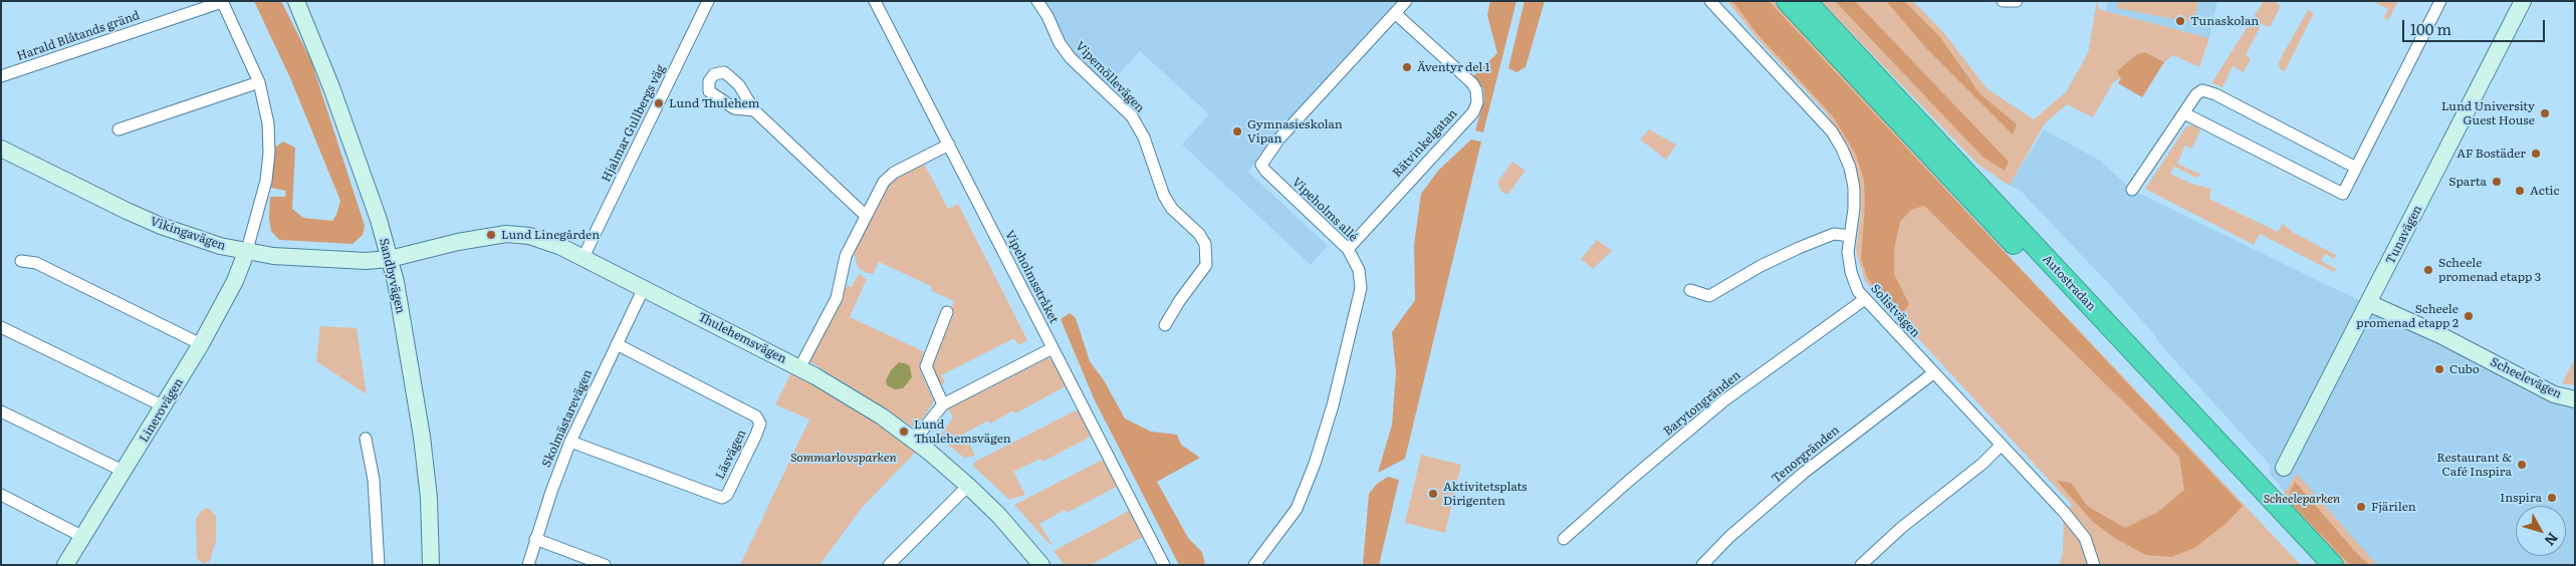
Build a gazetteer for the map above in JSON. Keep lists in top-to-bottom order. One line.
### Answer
{"streets":{"highway":["Autostradan"],"street":["Harald Blåtands gränd","Vipemöllevägen","Hjalmar Gullbergs väg","Rätvinkelgatan","Vipeholms allé","Vikingavägen","Tunavägen","Sandbyvägen","Vipeholmsstråket","Solistvägen","Thulehemsvägen","Scheelevägen","Barytongränden","Linerovägen","Skolmästarevägen","Läsvägen","Tenorgränden"]},"crossings":[["Hjalmar Gullbergs väg","Thulehemsvägen"],["Rätvinkelgatan","Vipeholms allé"],["Vikingavägen","Sandbyvägen"],["Vikingavägen","Thulehemsvägen"],["Vikingavägen","Linerovägen"],["Tunavägen","Scheelevägen"],["Sandbyvägen","Thulehemsvägen"],["Solistvägen","Barytongränden"],["Solistvägen","Tenorgränden"],["Thulehemsvägen","Skolmästarevägen"],["Skolmästarevägen","Läsvägen"]],"parks":["Sommarlovsparken","Scheeleparken"],"places":["Tunaskolan","Äventyr del 1","Lund Thulehem","Lund University Guest House","Gymnasieskolan Vipan","AF Bostäder","Sparta","Actic","Lund Linegården","Scheele promenad etapp 3","Scheele promenad etapp 2","Cubo","Lund Thulehemsvägen","Restaurant & Café Inspira","Aktivitetsplats Dirigenten","Inspira","Fjärilen"],"scale_bar":"100 m","north":"bottom right"}
